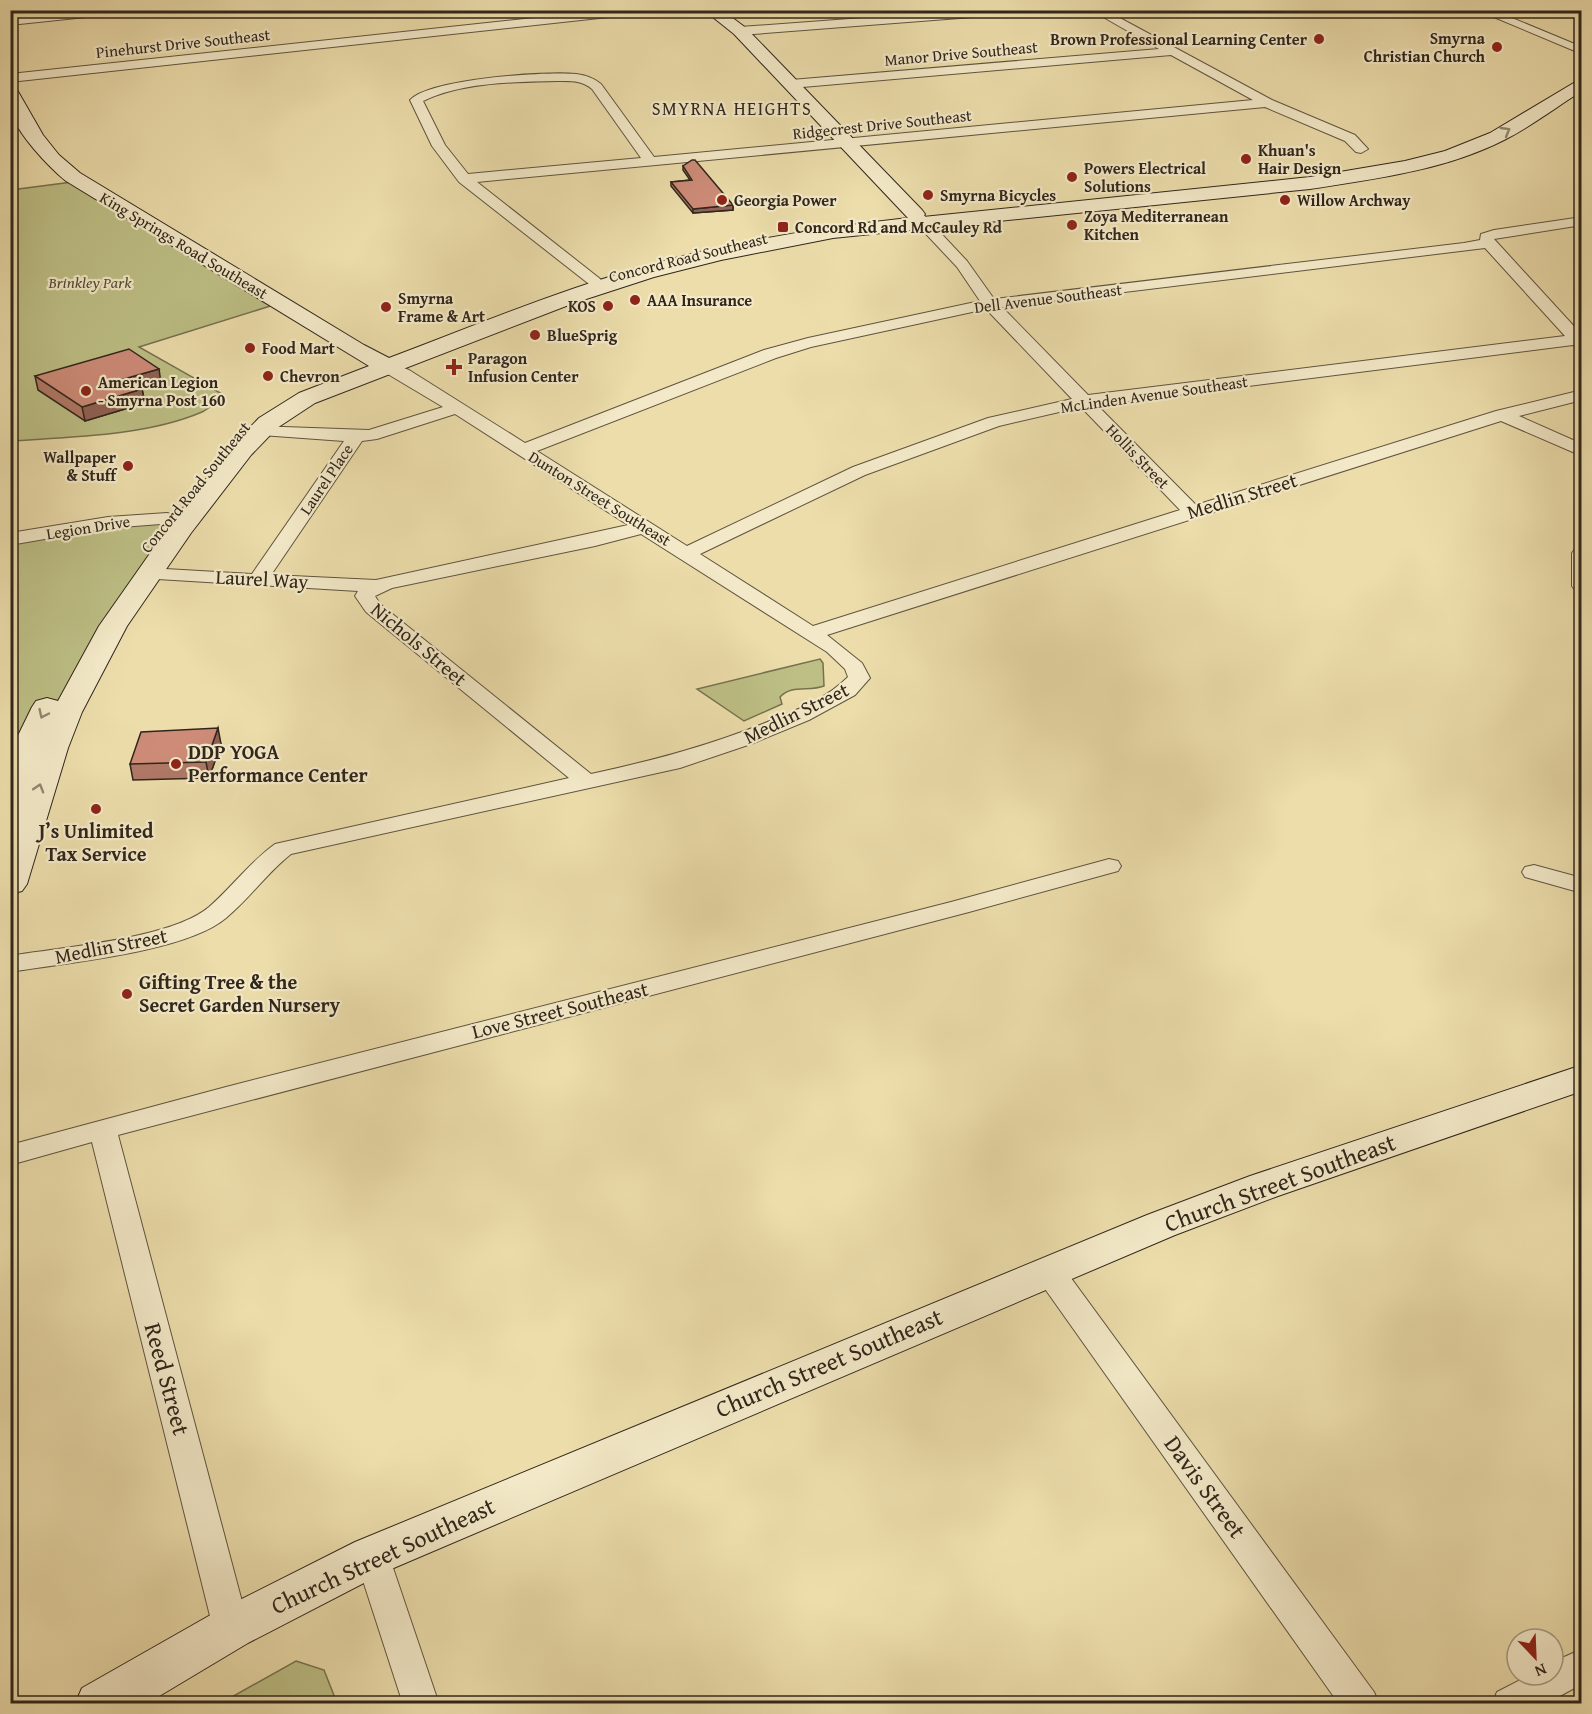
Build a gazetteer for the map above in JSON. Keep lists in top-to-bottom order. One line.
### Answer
{"streets":{"main road":["King Springs Road Southeast","Concord Road Southeast","Church Street Southeast"],"street":["Pinehurst Drive Southeast","Manor Drive Southeast","Ridgecrest Drive Southeast","Dell Avenue Southeast","McLinden Avenue Southeast","Hollis Street","Laurel Place","Medlin Street","Dunton Street Southeast","Legion Drive","Laurel Way","Nichols Street","Love Street Southeast","Reed Street","Davis Street"]},"crossings":[["King Springs Road Southeast","Concord Road Southeast"],["King Springs Road Southeast","Dunton Street Southeast"],["Concord Road Southeast","Hollis Street"],["Concord Road Southeast","Laurel Place"],["Concord Road Southeast","Dunton Street Southeast"],["Concord Road Southeast","Legion Drive"],["Concord Road Southeast","Laurel Way"],["Dell Avenue Southeast","Hollis Street"],["Dell Avenue Southeast","Dunton Street Southeast"],["McLinden Avenue Southeast","Hollis Street"],["McLinden Avenue Southeast","Dunton Street Southeast"],["Hollis Street","Medlin Street"],["Laurel Place","Dunton Street Southeast"],["Laurel Place","Laurel Way"],["Medlin Street","Dunton Street Southeast"],["Medlin Street","Nichols Street"],["Dunton Street Southeast","Nichols Street"],["Laurel Way","Nichols Street"],["Love Street Southeast","Reed Street"],["Church Street Southeast","Reed Street"],["Church Street Southeast","Davis Street"]],"districts":["SMYRNA HEIGHTS"],"parks":["Brinkley Park"],"places":{"other":["Brown Professional Learning Center","Smyrna Christian Church","Khuan's Hair Design","Powers Electrical Solutions","Smyrna Bicycles","Georgia Power","Willow Archway","Zoya Mediterranean Kitchen","AAA Insurance","KOS","Smyrna Frame & Art","BlueSprig","Food Mart","Chevron","American Legion - Smyrna Post 160","Wallpaper & Stuff","DDP YOGA Performance Center","J’s Unlimited Tax Service","Gifting Tree & the Secret Garden Nursery"],"transit":["Concord Rd and McCauley Rd"],"health":["Paragon Infusion Center"]},"north":"bottom right"}
